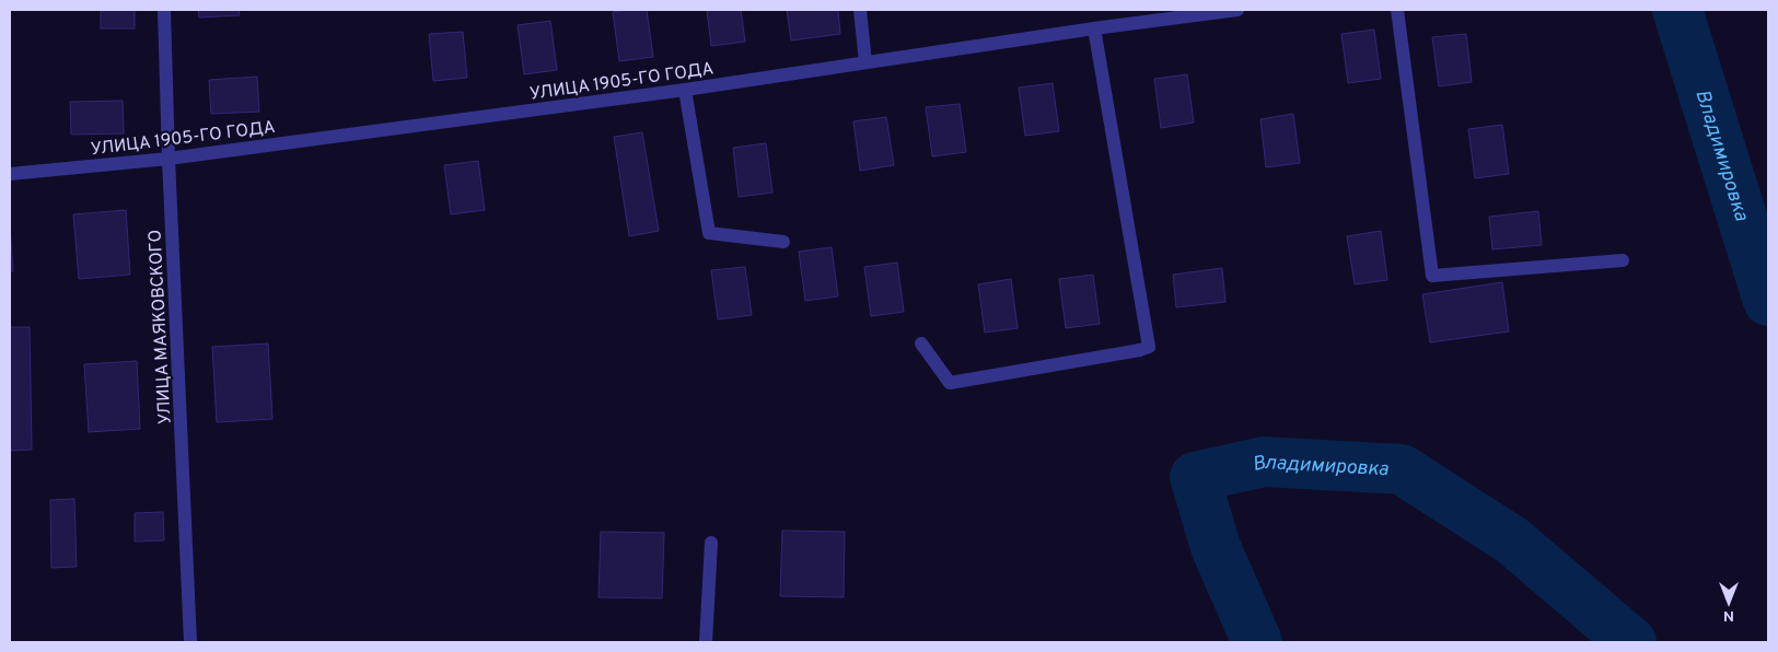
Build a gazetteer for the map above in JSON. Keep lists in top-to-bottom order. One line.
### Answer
{"streets":{"street":["УЛИЦА 1905-ГО ГОДА","УЛИЦА МАЯКОВСКОГО"]},"crossings":[["УЛИЦА 1905-ГО ГОДА","УЛИЦА МАЯКОВСКОГО"]],"water":["Владимировка"],"north":"bottom"}
